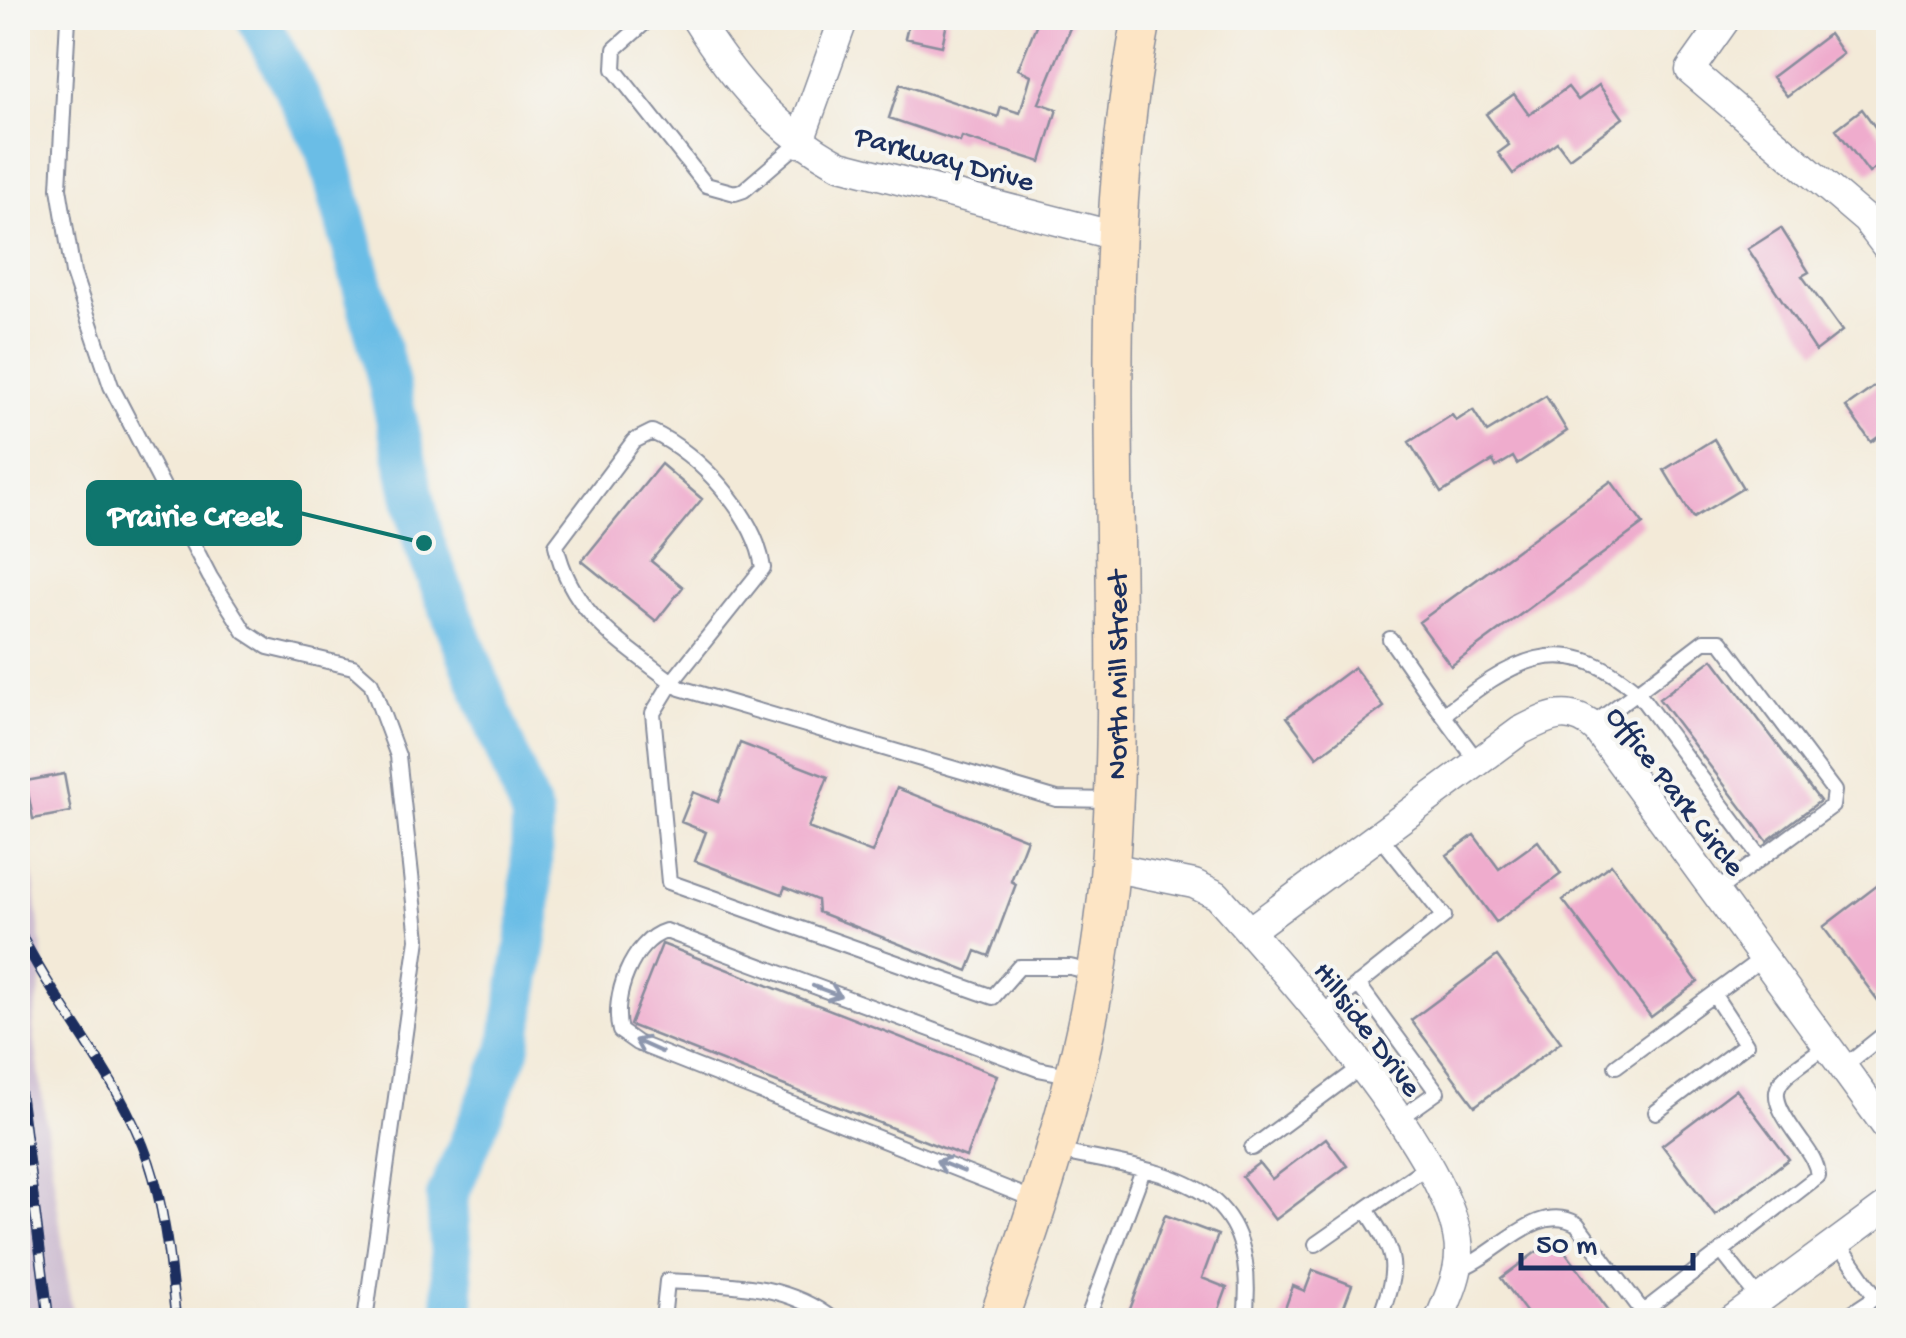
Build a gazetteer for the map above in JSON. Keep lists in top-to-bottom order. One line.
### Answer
{"streets":{"main road":["North Mill Street"],"street":["Parkway Drive","Office Park Circle","Hillside Drive"]},"crossings":[["Parkway Drive","North Mill Street"],["North Mill Street","Hillside Drive"],["Office Park Circle","Hillside Drive"]],"places":["Prairie Creek"],"scale_bar":"50 m"}
